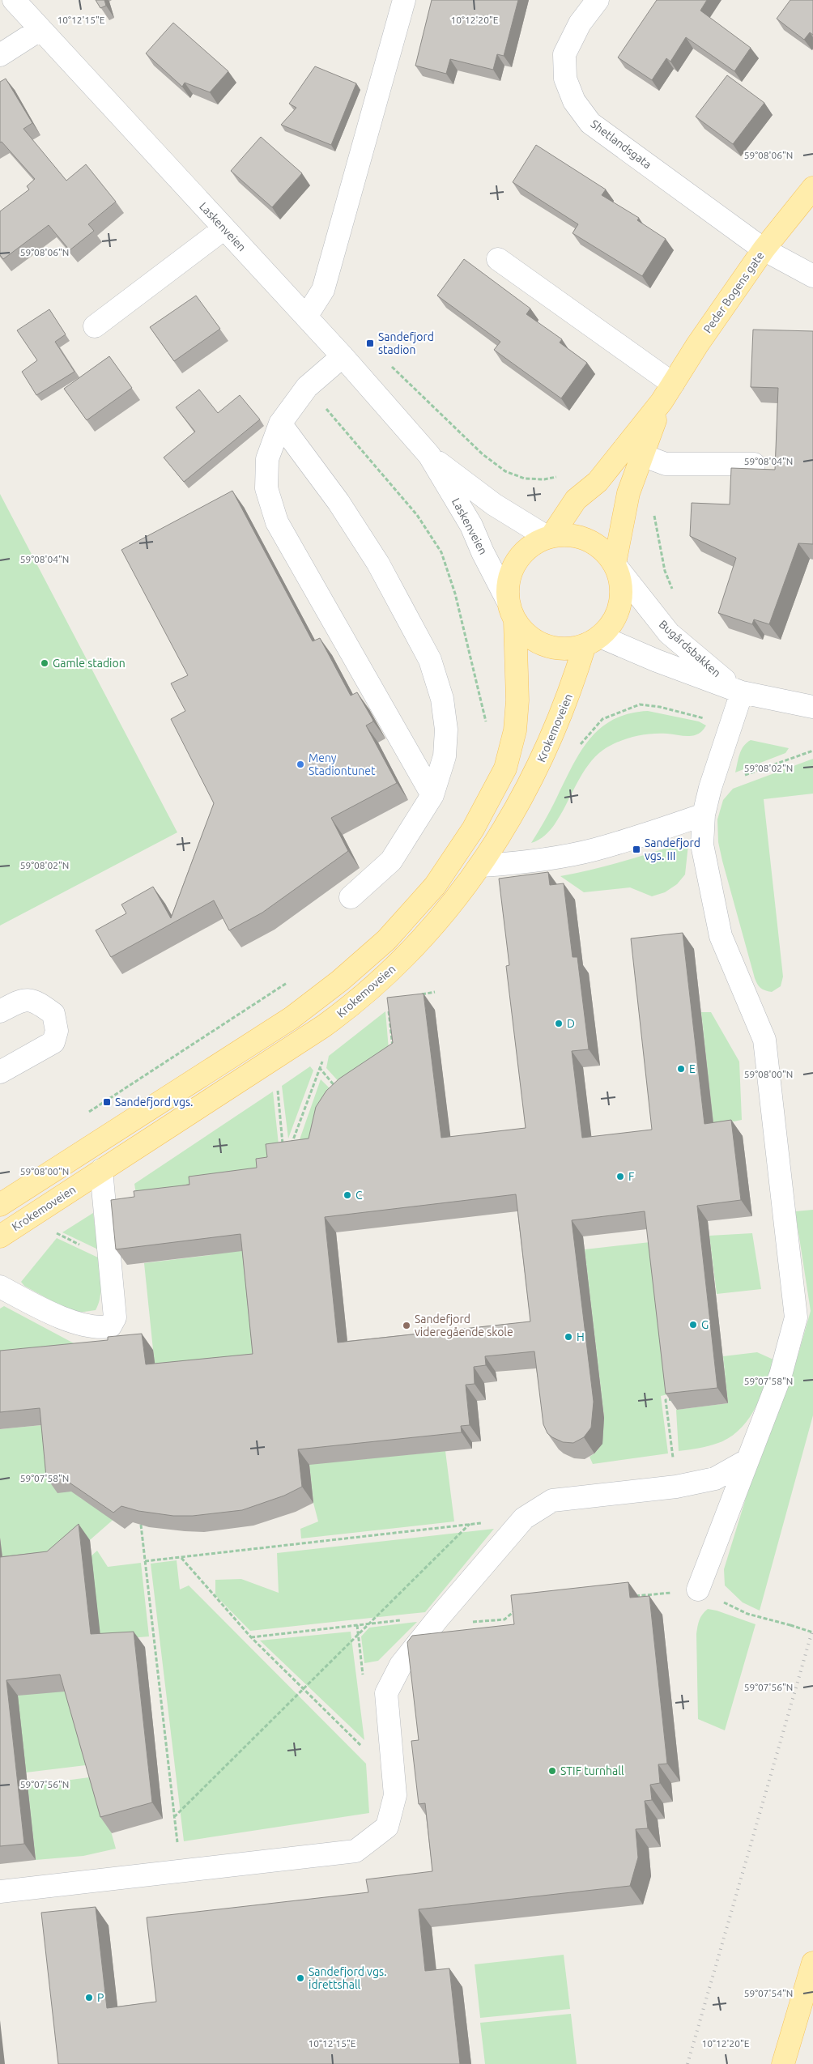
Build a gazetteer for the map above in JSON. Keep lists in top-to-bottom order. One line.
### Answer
{"streets":{"main road":["Peder Bogens gate","Krokemoveien"],"street":["Shetlandsgata","Laskenveien","Bugårdsbakken"]},"crossings":[["Shetlandsgata","Peder Bogens gate"],["Laskenveien","Peder Bogens gate"],["Laskenveien","Bugårdsbakken"],["Laskenveien","Krokemoveien"],["Peder Bogens gate","Bugårdsbakken"],["Peder Bogens gate","Krokemoveien"],["Bugårdsbakken","Krokemoveien"]],"places":{"transit":["Sandefjord stadion","Sandefjord vgs. III","Sandefjord vgs."],"other":["Gamle stadion","Meny Stadiontunet","D","E","F","C","G","Sandefjord videregående skole","H","STIF turnhall","Sandefjord vgs. idrettshall","P"]},"coordinates":["10°12'15\"E","10°12'20\"E","59°08'06\"N","59°08'04\"N","59°08'02\"N","59°08'00\"N","59°07'58\"N","59°07'56\"N","59°07'54\"N"]}
